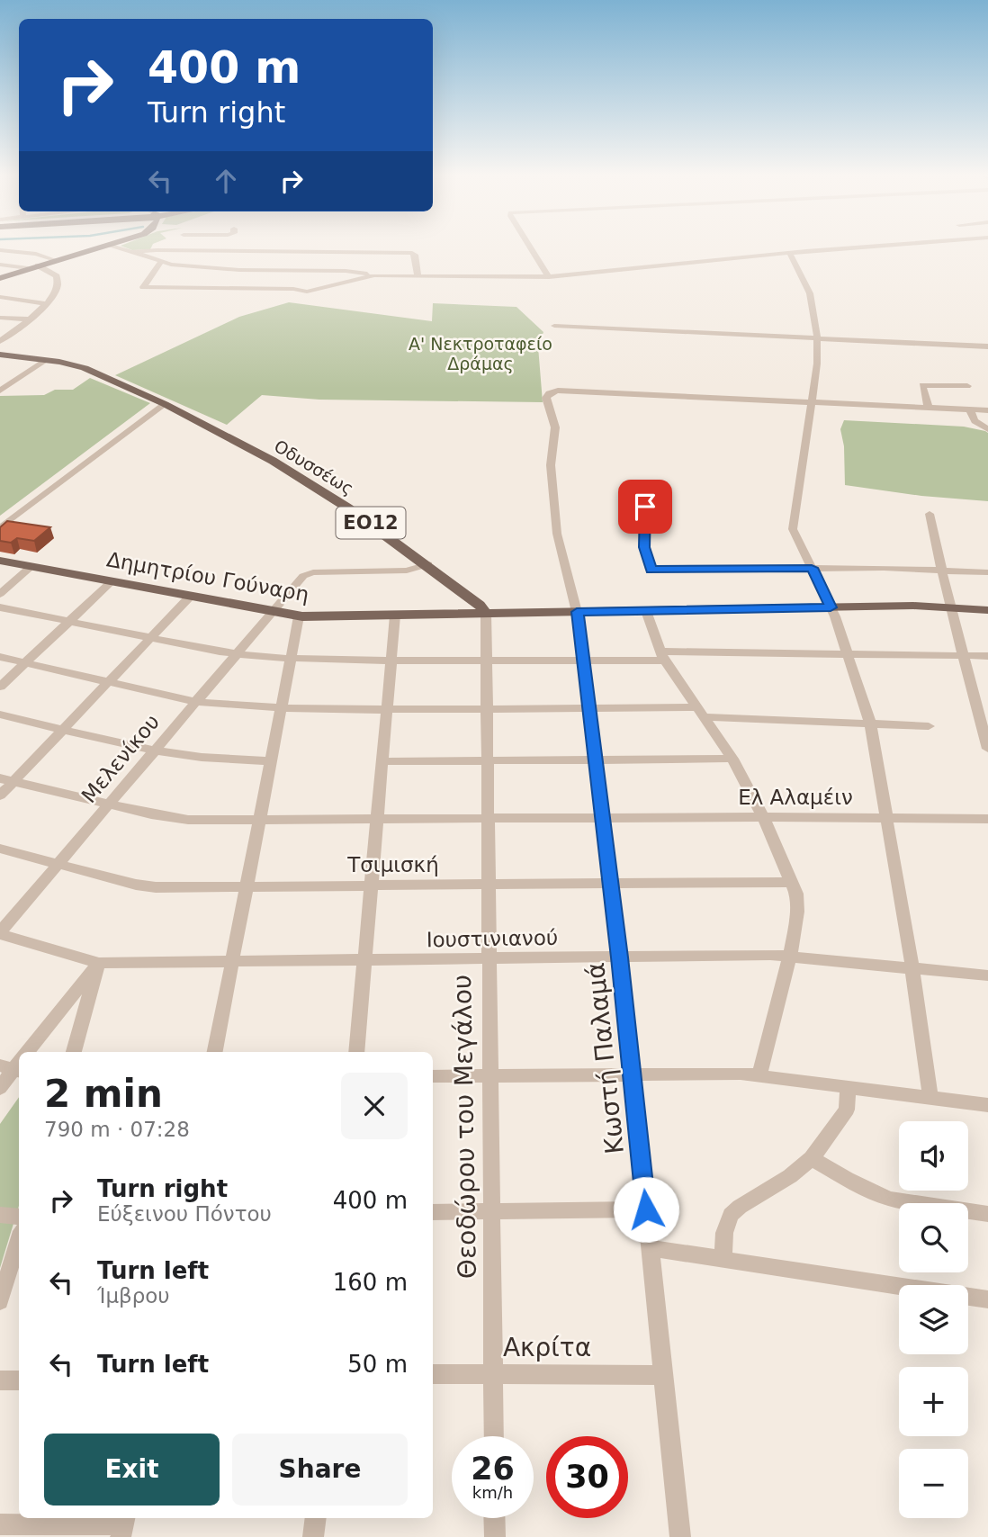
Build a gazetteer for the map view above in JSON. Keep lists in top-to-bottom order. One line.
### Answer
{"streets":{"main road":["Οδυσσέως","ΕΟ12","Δημητρίου Γούναρη"],"street":["Μελενίκου","Ελ Αλαμέιν","Τσιμισκή","Ιουστινιανού","Κωστή Παλαμά","Θεοδώρου του Μεγάλου","Ακρίτα"]},"crossings":[["Οδυσσέως","ΕΟ12"],["Οδυσσέως","Δημητρίου Γούναρη"],["Οδυσσέως","Μελενίκου"],["Οδυσσέως","Θεοδώρου του Μεγάλου"],["Δημητρίου Γούναρη","Μελενίκου"],["Δημητρίου Γούναρη","Κωστή Παλαμά"],["Δημητρίου Γούναρη","Θεοδώρου του Μεγάλου"],["Μελενίκου","Ελ Αλαμέιν"],["Μελενίκου","Τσιμισκή"],["Μελενίκου","Ιουστινιανού"],["Ελ Αλαμέιν","Κωστή Παλαμά"],["Ελ Αλαμέιν","Θεοδώρου του Μεγάλου"],["Τσιμισκή","Κωστή Παλαμά"],["Τσιμισκή","Θεοδώρου του Μεγάλου"],["Ιουστινιανού","Κωστή Παλαμά"],["Ιουστινιανού","Θεοδώρου του Μεγάλου"],["Κωστή Παλαμά","Ακρίτα"],["Θεοδώρου του Μεγάλου","Ακρίτα"]],"parks":["Α' Νεκτροταφείο Δράμας"],"page":{"turn":["400 m","Turn right"],"heading":["2 min","790 m · 07:28"],"map_buttons":["+","−"],"list":[{"name":"Turn right","note":"Εύξεινου Πόντου","value":"400 m"},{"name":"Turn left","note":"Ίμβρου","value":"160 m"},{"name":"Turn left","value":"50 m"}],"buttons":["Exit","Share"],"speed":"26 km/h","limit":"30"}}
